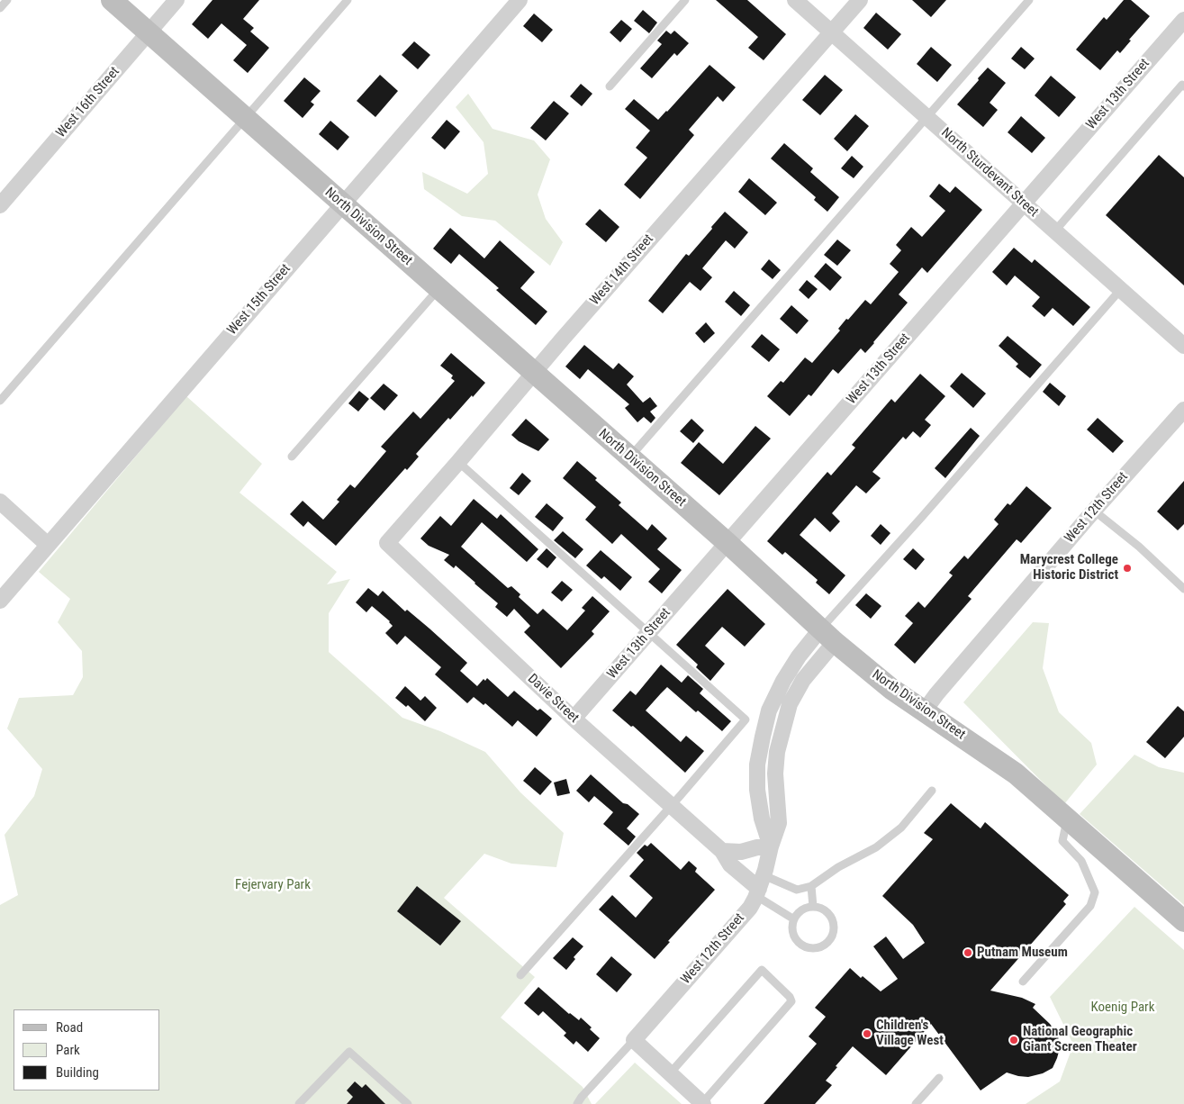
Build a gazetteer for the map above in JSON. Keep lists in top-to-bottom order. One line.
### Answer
{"streets":{"main road":["North Division Street"],"street":["West 13th Street","West 16th Street","North Sturdevant Street","West 14th Street","West 15th Street","West 12th Street","Davie Street"]},"crossings":[["West 13th Street","North Sturdevant Street"],["West 13th Street","North Division Street"],["West 13th Street","Davie Street"],["West 16th Street","North Division Street"],["North Sturdevant Street","West 14th Street"],["North Division Street","West 14th Street"],["North Division Street","West 15th Street"],["North Division Street","West 12th Street"],["West 14th Street","Davie Street"],["West 12th Street","Davie Street"]],"parks":["Fejervary Park","Koenig Park"],"places":["Marycrest College Historic District","Putnam Museum","Children's Village West","National Geographic Giant Screen Theater"],"legend":["Road","Park","Building"]}
